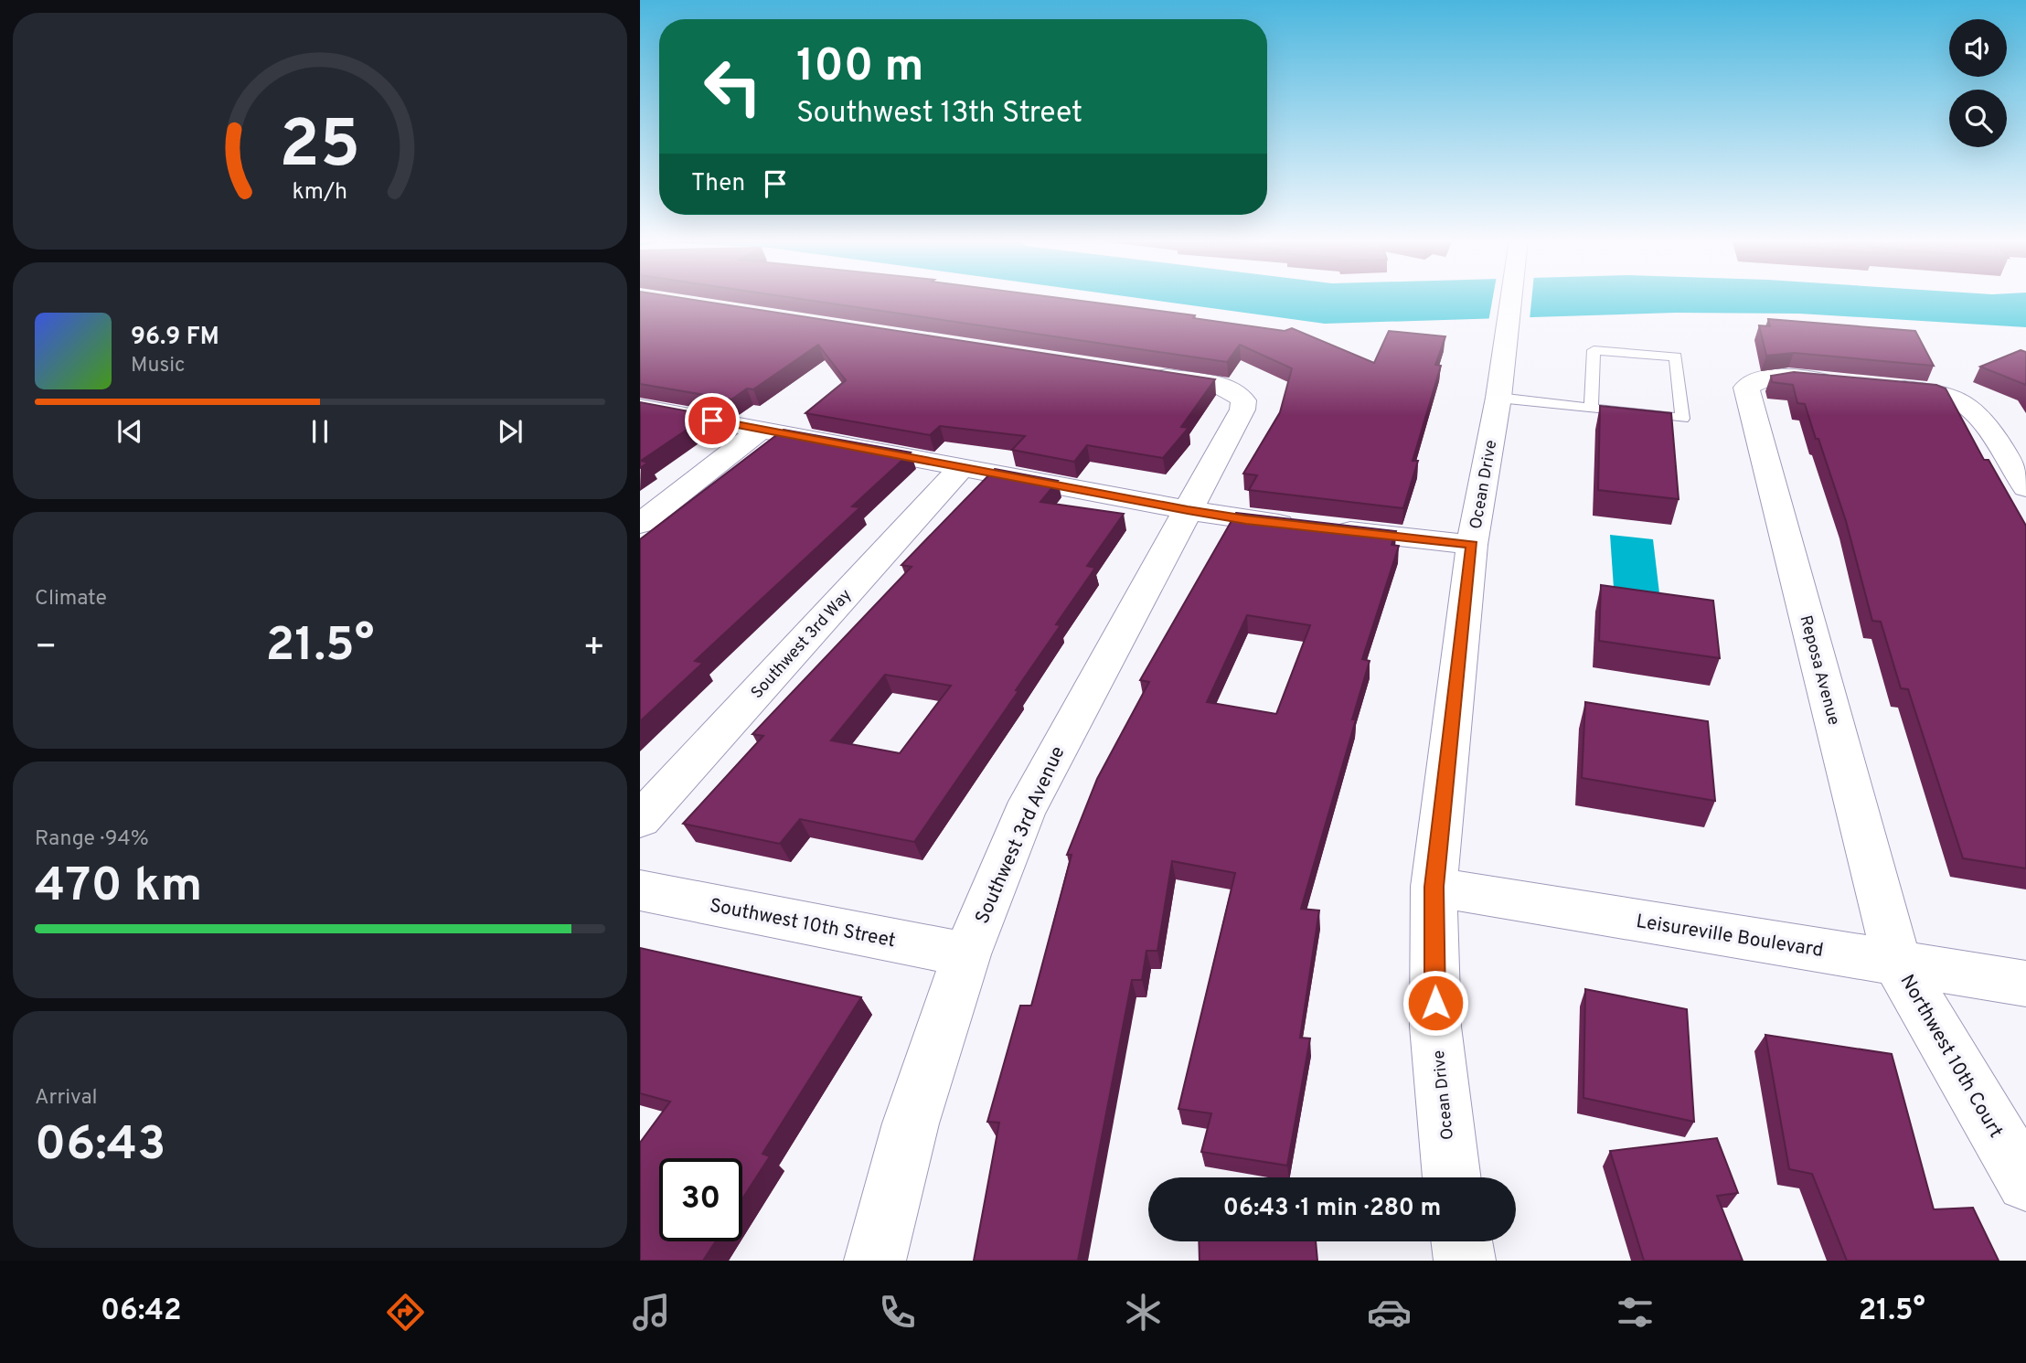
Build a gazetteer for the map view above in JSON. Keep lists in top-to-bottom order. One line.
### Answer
{"streets":{"street":["Ocean Drive","Southwest 3rd Way","Reposa Avenue","Southwest 3rd Avenue","Southwest 10th Street","Leisureville Boulevard","Northwest 10th Court"]},"crossings":[["Ocean Drive","Leisureville Boulevard"],["Reposa Avenue","Leisureville Boulevard"],["Reposa Avenue","Northwest 10th Court"],["Southwest 3rd Avenue","Southwest 10th Street"],["Leisureville Boulevard","Northwest 10th Court"]],"page":{"turn":["100 m","Southwest 13th Street"],"then":"Then","song":["96.9 FM","Music"],"tile":["Climate",["Range · 94%","470 km"],["Arrival","06:43"]],"heat":["−","21.5°","+"],"limit":"30","trip":"06:43 · 1 min · 280 m","tabs":["06:42","21.5°"],"gauge":["25","km/h"]}}
